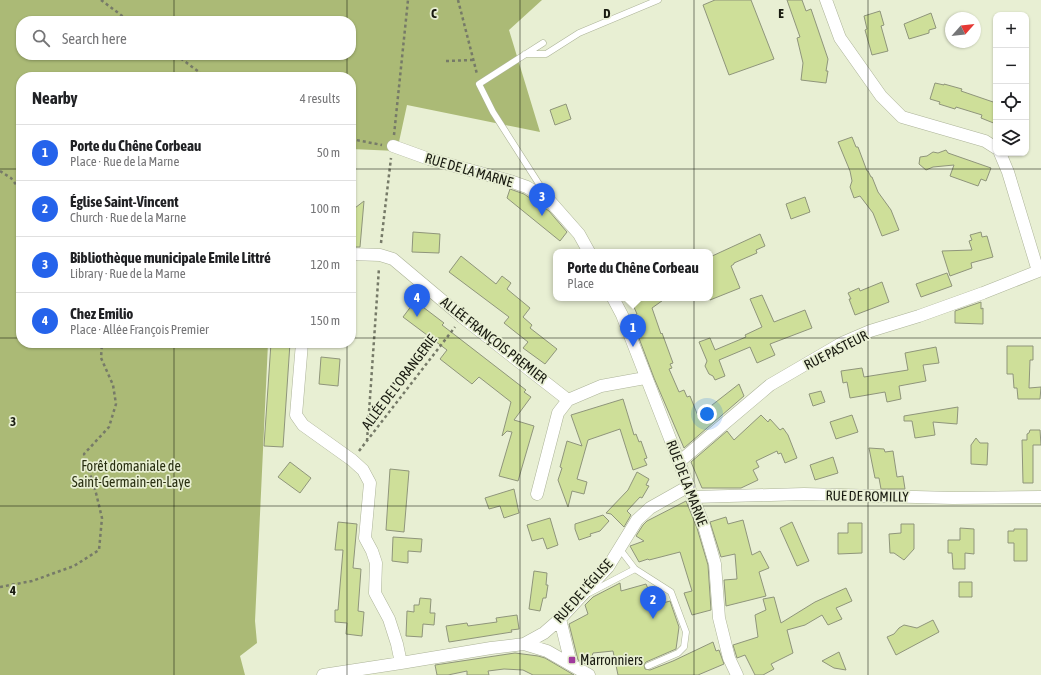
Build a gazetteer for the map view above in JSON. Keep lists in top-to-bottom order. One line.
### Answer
{"streets":{"street":["RUE DE LA MARNE","ALLÉE FRANÇOIS PREMIER","RUE PASTEUR","RUE DE ROMILLY","RUE DE L'ÉGLISE"],"path":["ALLÉE DE L'ORANGERIE"]},"crossings":[["RUE DE LA MARNE","RUE PASTEUR"],["RUE DE LA MARNE","RUE DE ROMILLY"],["RUE DE LA MARNE","RUE DE L'ÉGLISE"],["ALLÉE FRANÇOIS PREMIER","ALLÉE DE L'ORANGERIE"],["RUE DE ROMILLY","RUE DE L'ÉGLISE"]],"parks":["Forêt domaniale de Saint-Germain-en-Laye"],"places":{"transit":["Marronniers"]},"north":"top right","page":{"map_buttons":["+","−"],"search":"Search here","heading":["Nearby","4 results"],"list":[{"mark":"1","name":"Porte du Chêne Corbeau","note":"Place · Rue de la Marne","value":"50 m"},{"mark":"2","name":"Église Saint-Vincent","note":"Church · Rue de la Marne","value":"100 m"},{"mark":"3","name":"Bibliothèque municipale Emile Littré","note":"Library · Rue de la Marne","value":"120 m"},{"mark":"4","name":"Chez Emilio","note":"Place · Allée François Premier","value":"150 m"}],"pins":["3","4","1","2"],"popup":["Porte du Chêne Corbeau","Place"]},"grid":{"columns":["C","D","E"],"rows":["3","4"]}}
